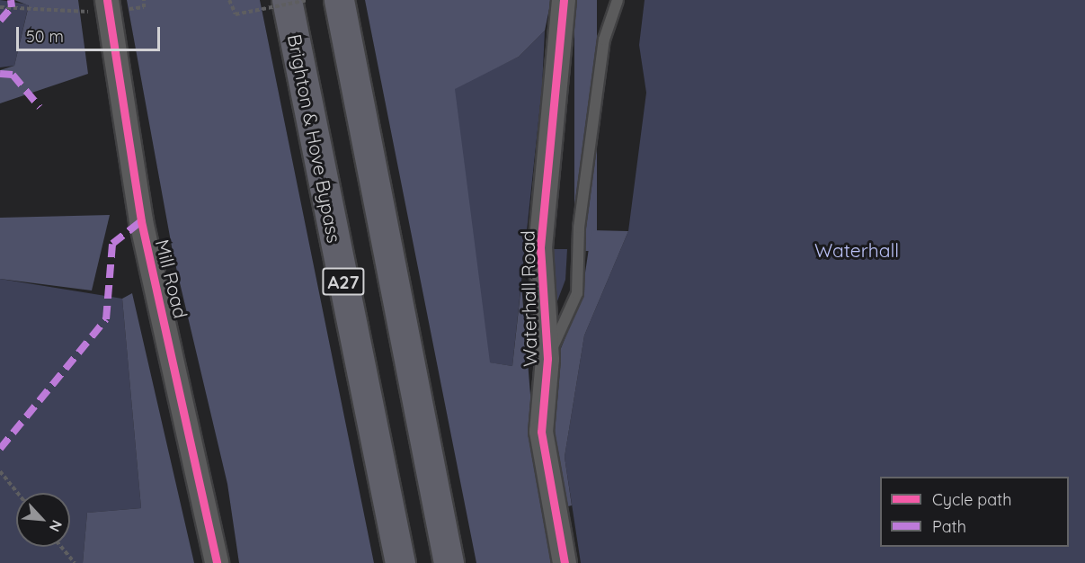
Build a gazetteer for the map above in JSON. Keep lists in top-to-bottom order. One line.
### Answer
{"streets":{"highway":["Brighton & Hove Bypass","A27"],"street":["Mill Road","Waterhall Road"]},"parks":["Waterhall"],"legend":["Cycle path","Path"],"scale_bar":"50 m","north":"bottom right"}
